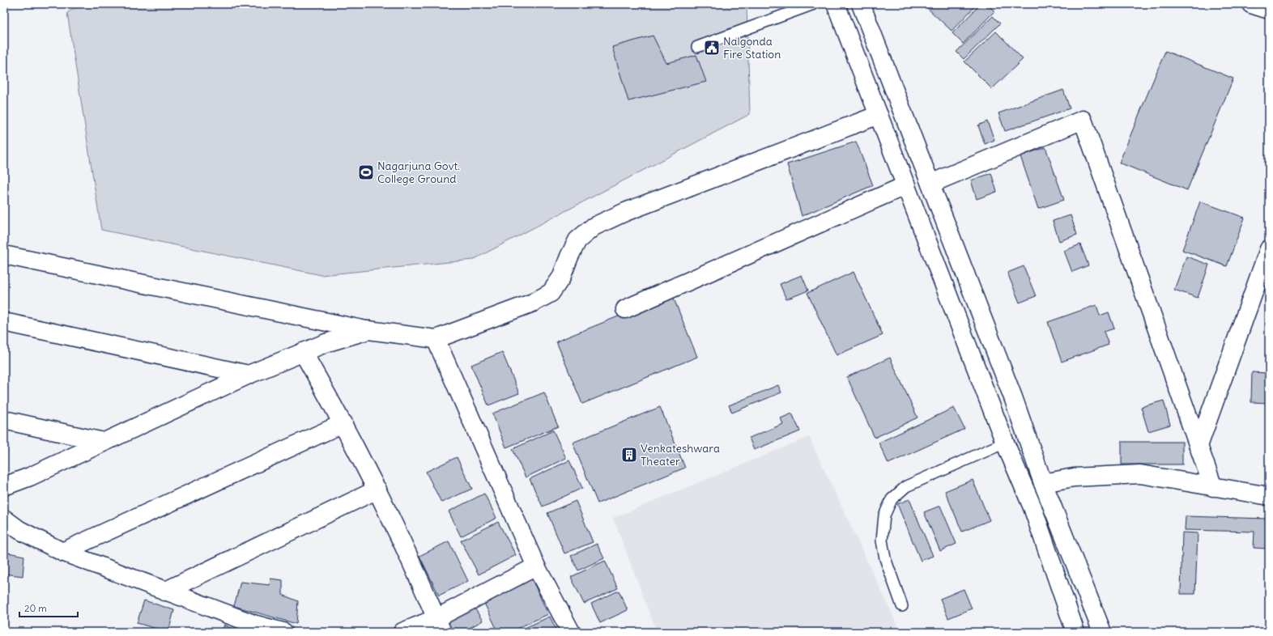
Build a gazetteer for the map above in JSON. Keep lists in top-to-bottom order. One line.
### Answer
{"places":{"public building":["Nalgonda Fire Station"],"sports":["Nagarjuna Govt. College Ground"],"building":["Venkateshwara Theater"]},"scale_bar":"20 m"}
